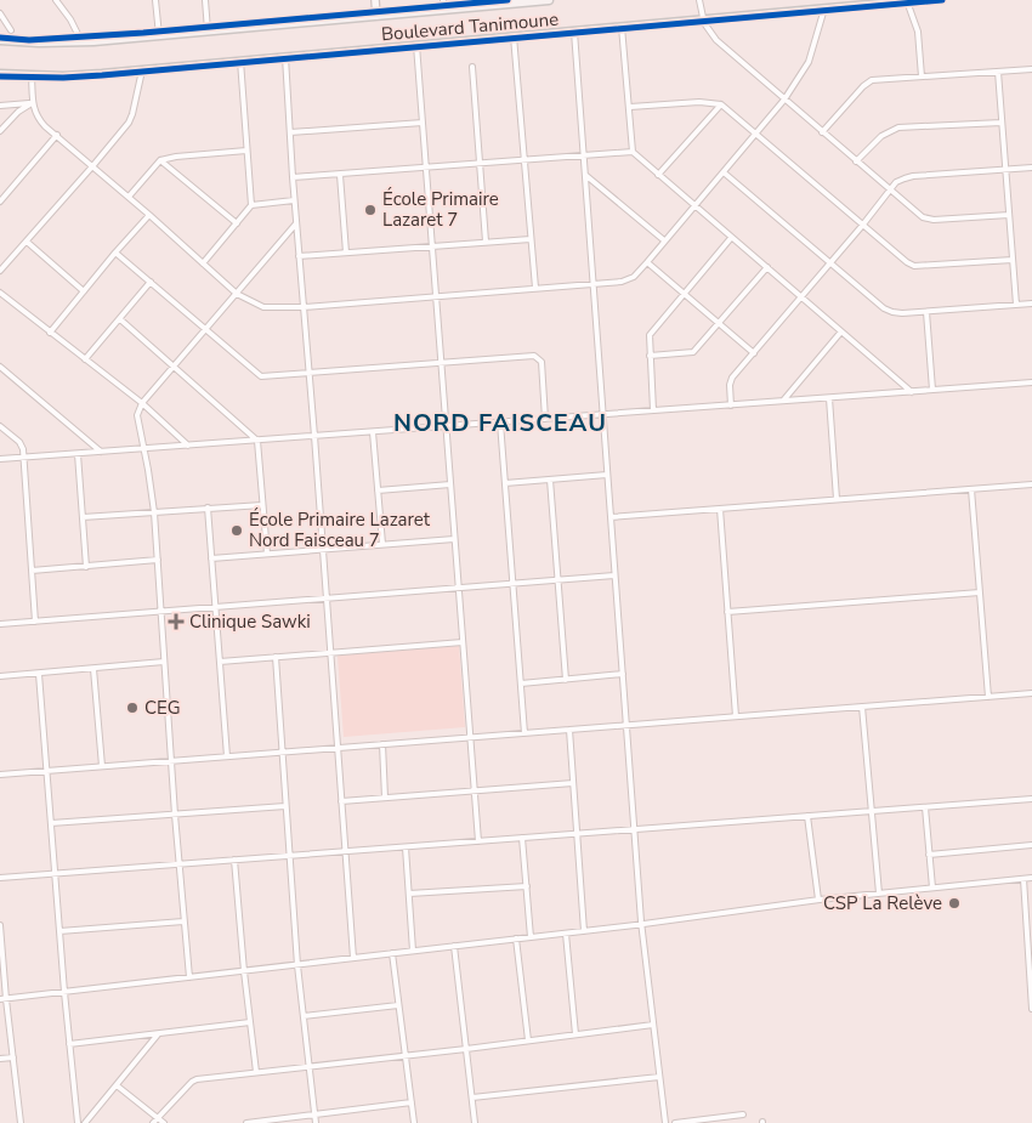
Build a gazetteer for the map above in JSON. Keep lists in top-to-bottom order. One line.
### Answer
{"streets":{"main road":["Boulevard Tanimoune"]},"districts":["NORD FAISCEAU"],"places":{"other":["École Primaire Lazaret 7","École Primaire Lazaret Nord Faisceau 7","CEG","CSP La Relève"],"health":["Clinique Sawki"]}}
